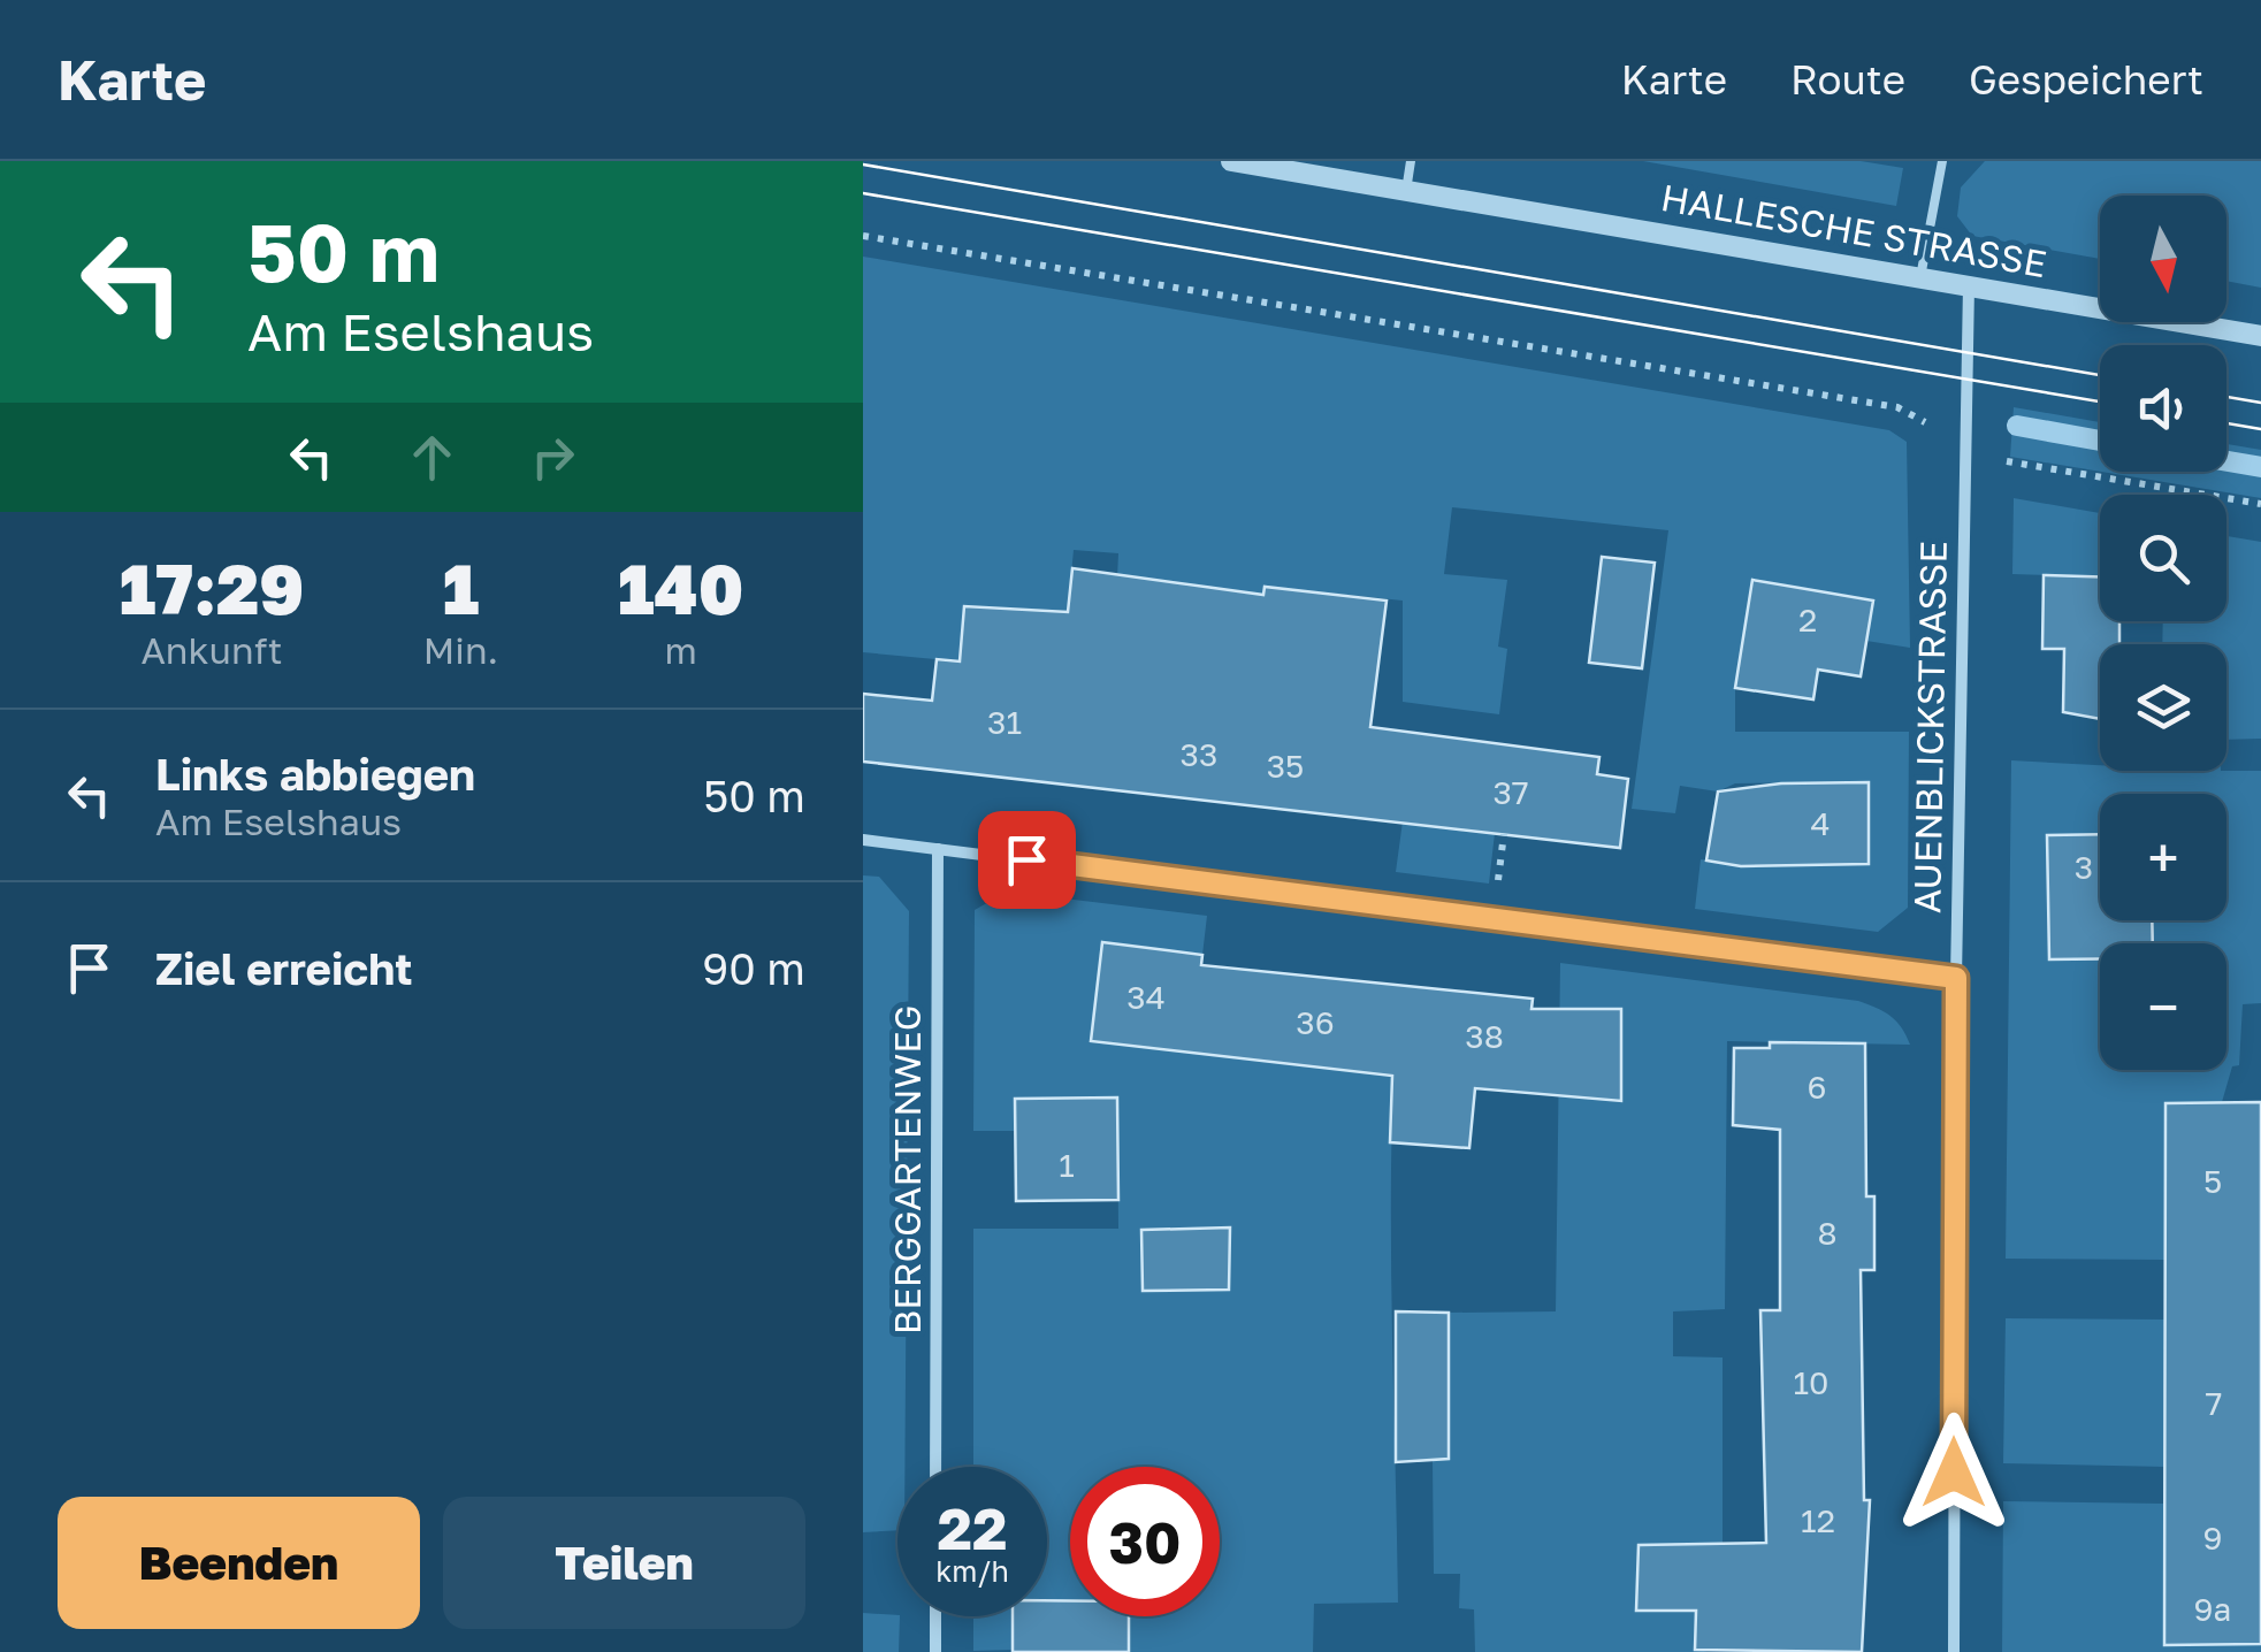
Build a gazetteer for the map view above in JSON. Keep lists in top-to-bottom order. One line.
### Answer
{"streets":{"street":["HALLESCHE STRASSE","AUENBLICKSTRASSE","BERGGARTENWEG"]},"crossings":[["HALLESCHE STRASSE","AUENBLICKSTRASSE"]],"house_numbers":["2","31","33","35","37","4","3","34","36","38","6","1","5","8","10","7","12","9","9a"],"north":"bottom","page":{"header":"Karte","nav":["Karte","Route","Gespeichert"],"turn":["50 m","Am Eselshaus"],"map_buttons":["+","−"],"eta":["17:29","Ankunft","1","Min.","140","m"],"list":[{"name":"Links abbiegen","note":"Am Eselshaus","value":"50 m"},{"name":"Ziel erreicht","value":"90 m"}],"speed":"22 km/h","limit":"30","buttons":["Beenden","Teilen"]}}
